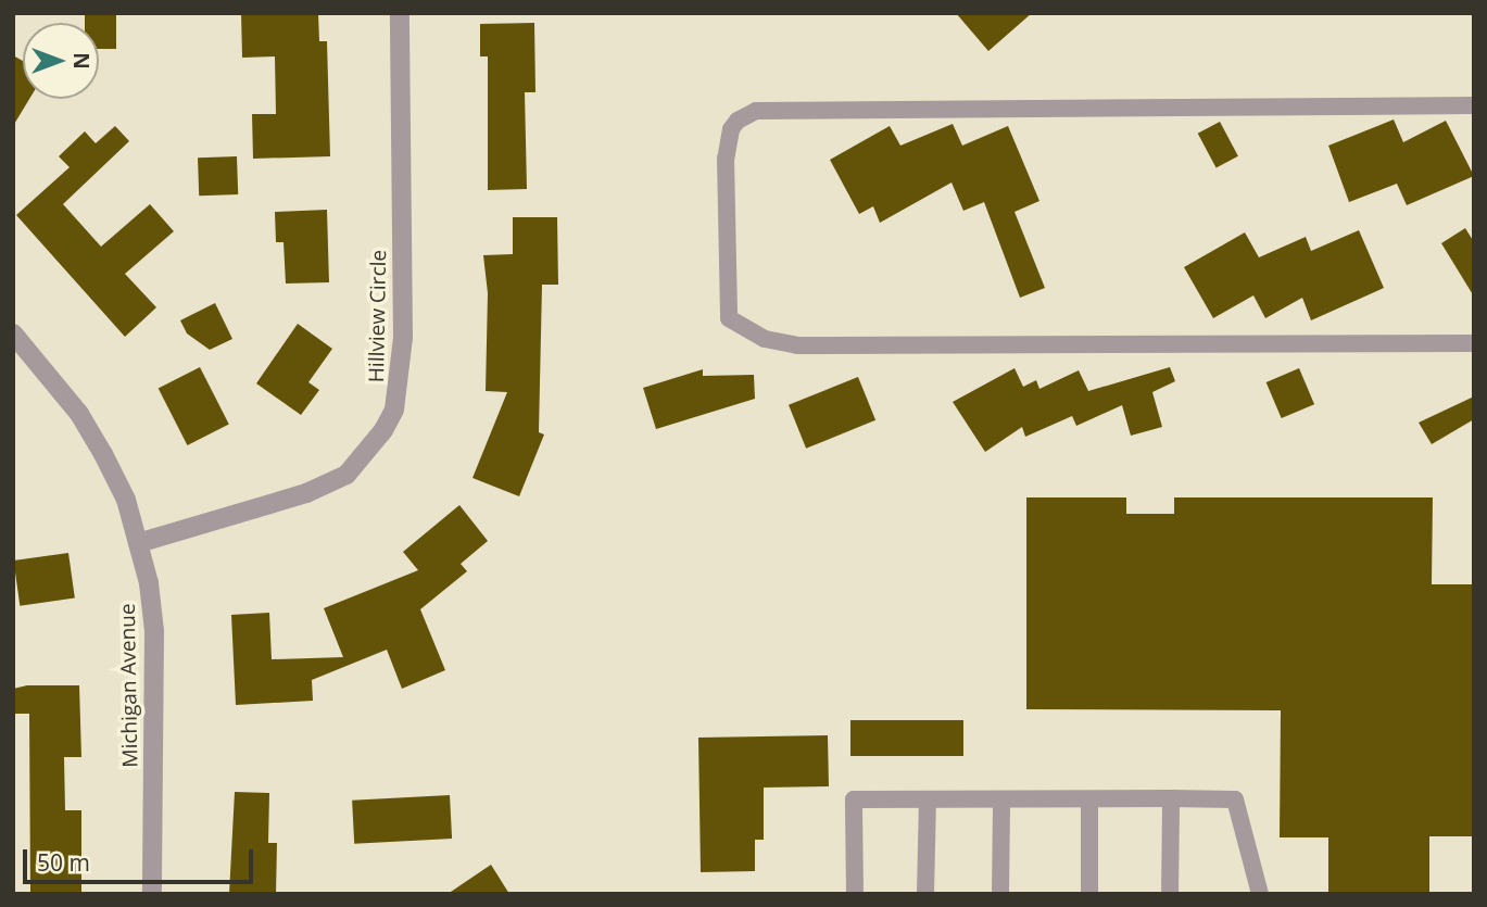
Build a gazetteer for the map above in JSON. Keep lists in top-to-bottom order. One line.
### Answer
{"streets":{"street":["Hillview Circle","Michigan Avenue"]},"crossings":[["Hillview Circle","Michigan Avenue"]],"scale_bar":"50 m","north":"right"}
